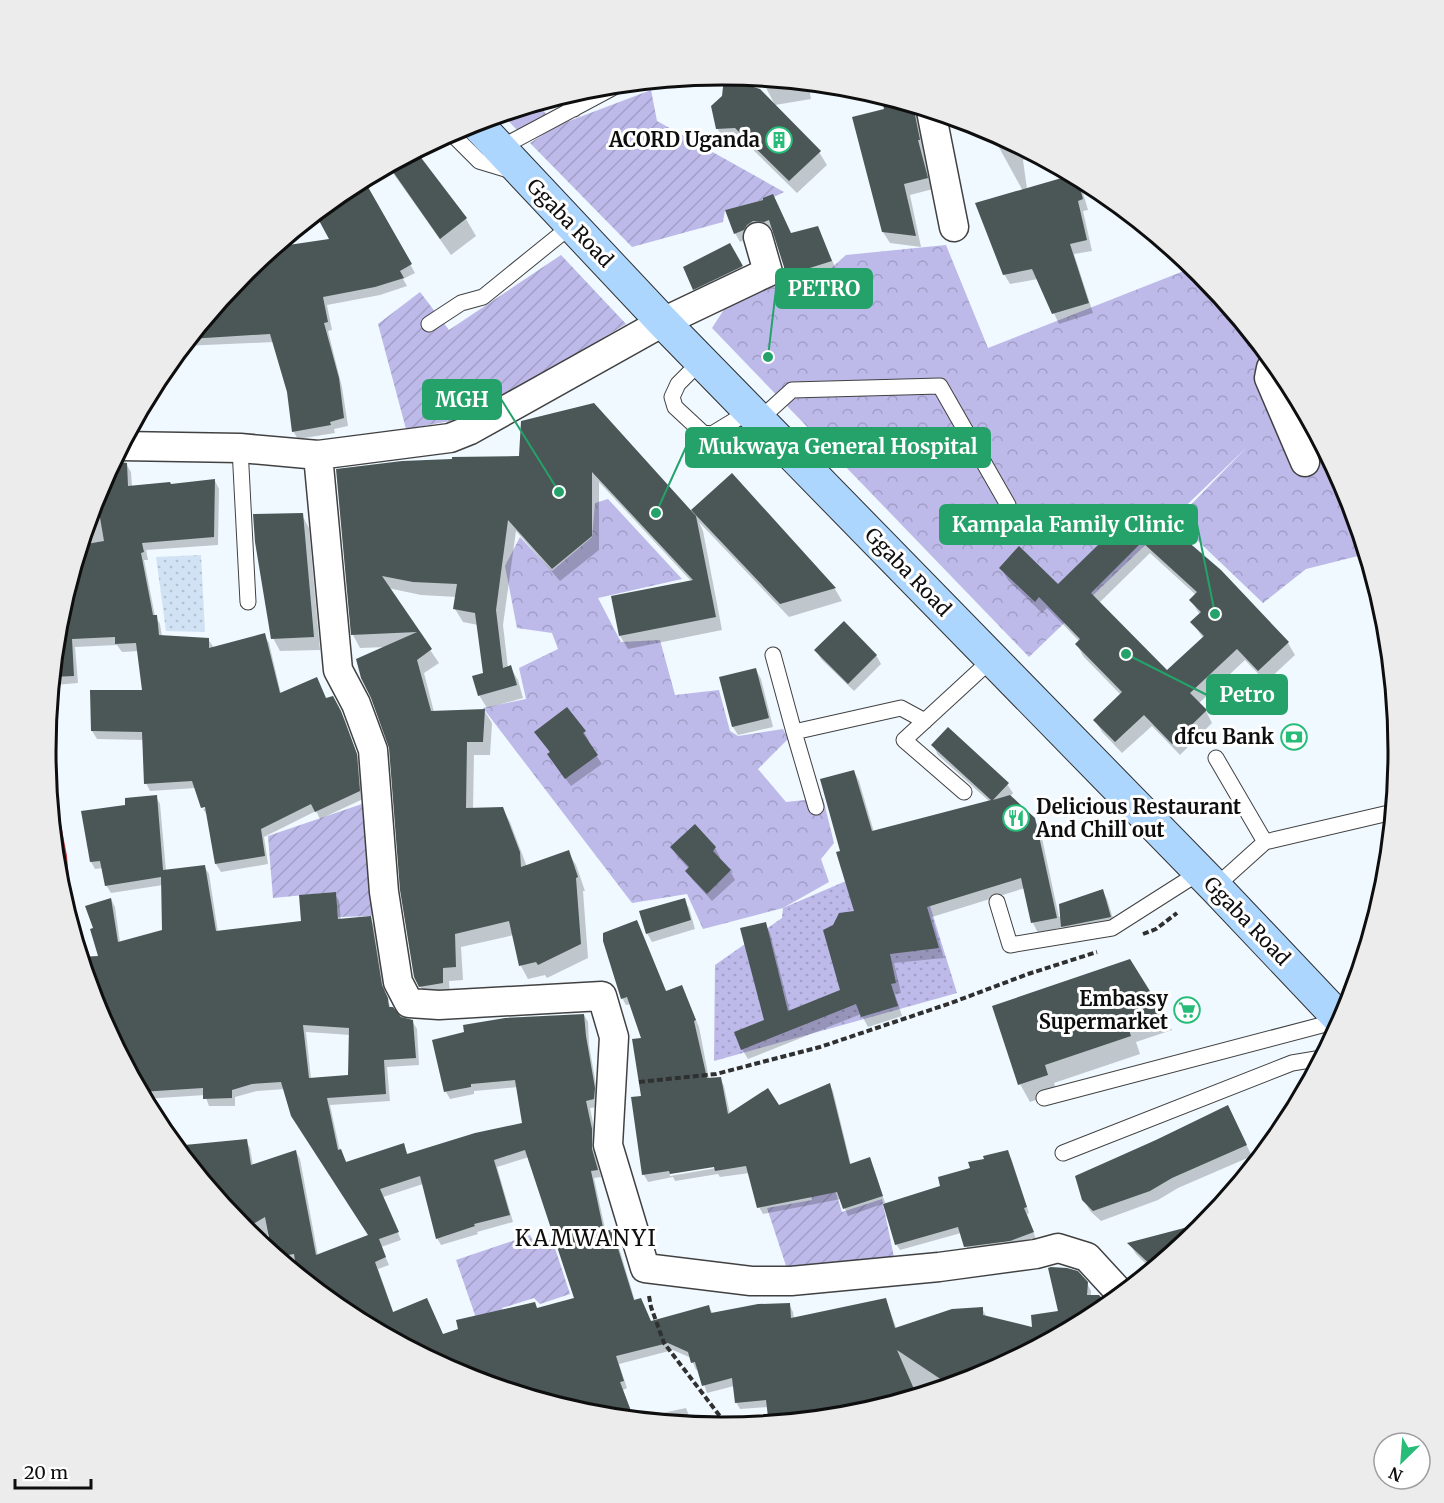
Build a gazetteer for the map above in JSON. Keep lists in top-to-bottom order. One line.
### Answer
{"streets":{"main road":["Ggaba Road"]},"districts":["KAMWANYI"],"places":{"building":["ACORD Uganda"],"other":["PETRO","MGH","Mukwaya General Hospital","Kampala Family Clinic","Petro"],"bank":["dfcu Bank"],"restaurant":["Delicious Restaurant And Chill out"],"supermarket":["Embassy Supermarket"]},"scale_bar":"20 m","north":"bottom left"}
